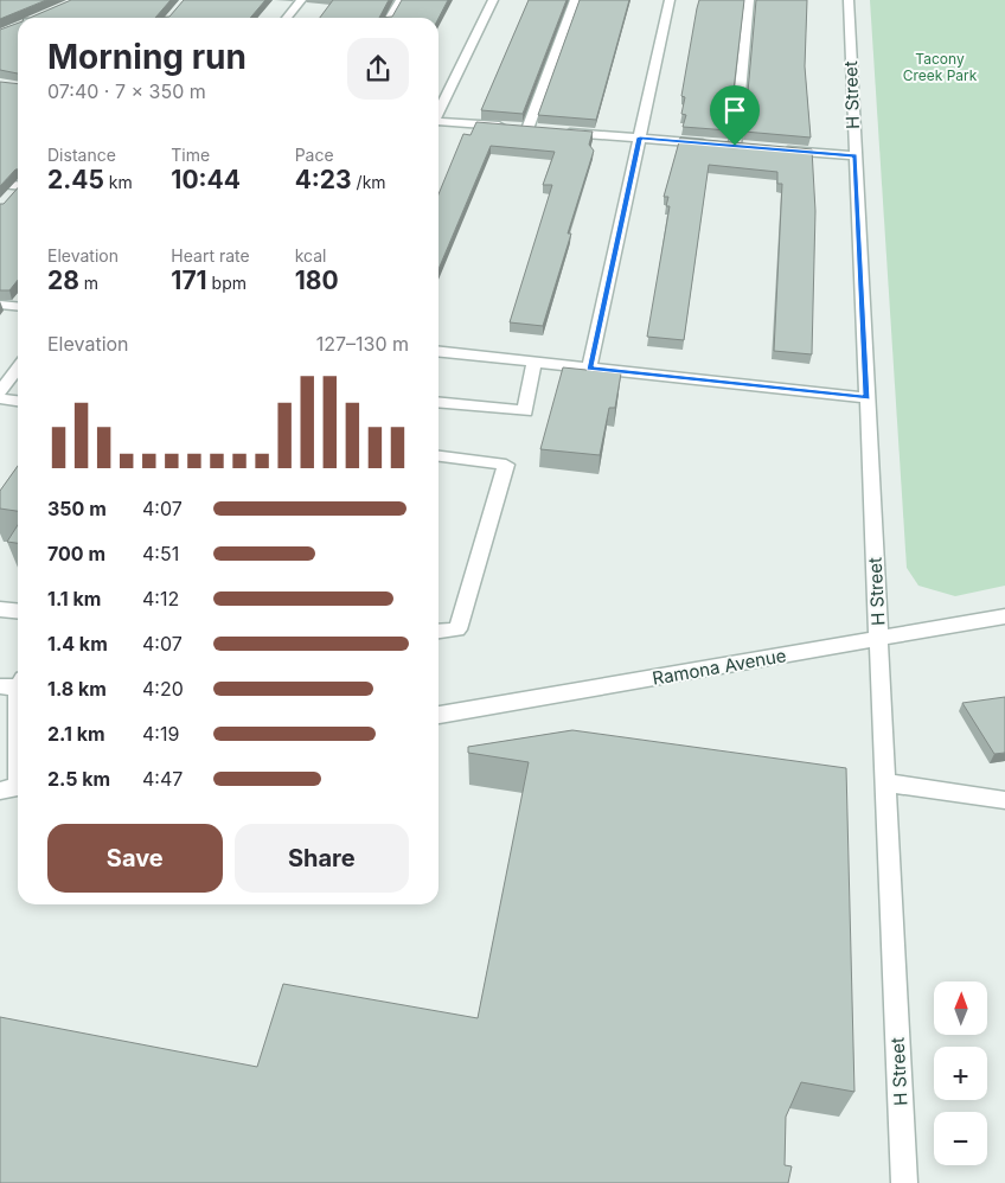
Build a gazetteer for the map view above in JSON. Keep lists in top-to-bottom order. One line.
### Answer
{"streets":{"street":["H Street","Ramona Avenue"]},"crossings":[["H Street","Ramona Avenue"]],"parks":["Tacony Creek Park"],"north":"top","page":{"heading":["Morning run","07:40 · 7 × 350 m"],"stats":[["Distance","2.45 km"],["Time","10:44"],["Pace","4:23 /km"],["Elevation","28 m"],["Heart rate","171 bpm"],["kcal","180"]],"chart":["Elevation","127–130 m"],"list":[{"name":"350 m","note":"4:07"},{"name":"700 m","note":"4:51"},{"name":"1.1 km","note":"4:12"},{"name":"1.4 km","note":"4:07"},{"name":"1.8 km","note":"4:20"},{"name":"2.1 km","note":"4:19"},{"name":"2.5 km","note":"4:47"}],"buttons":["Save","Share"],"map_buttons":["+","−"]}}
